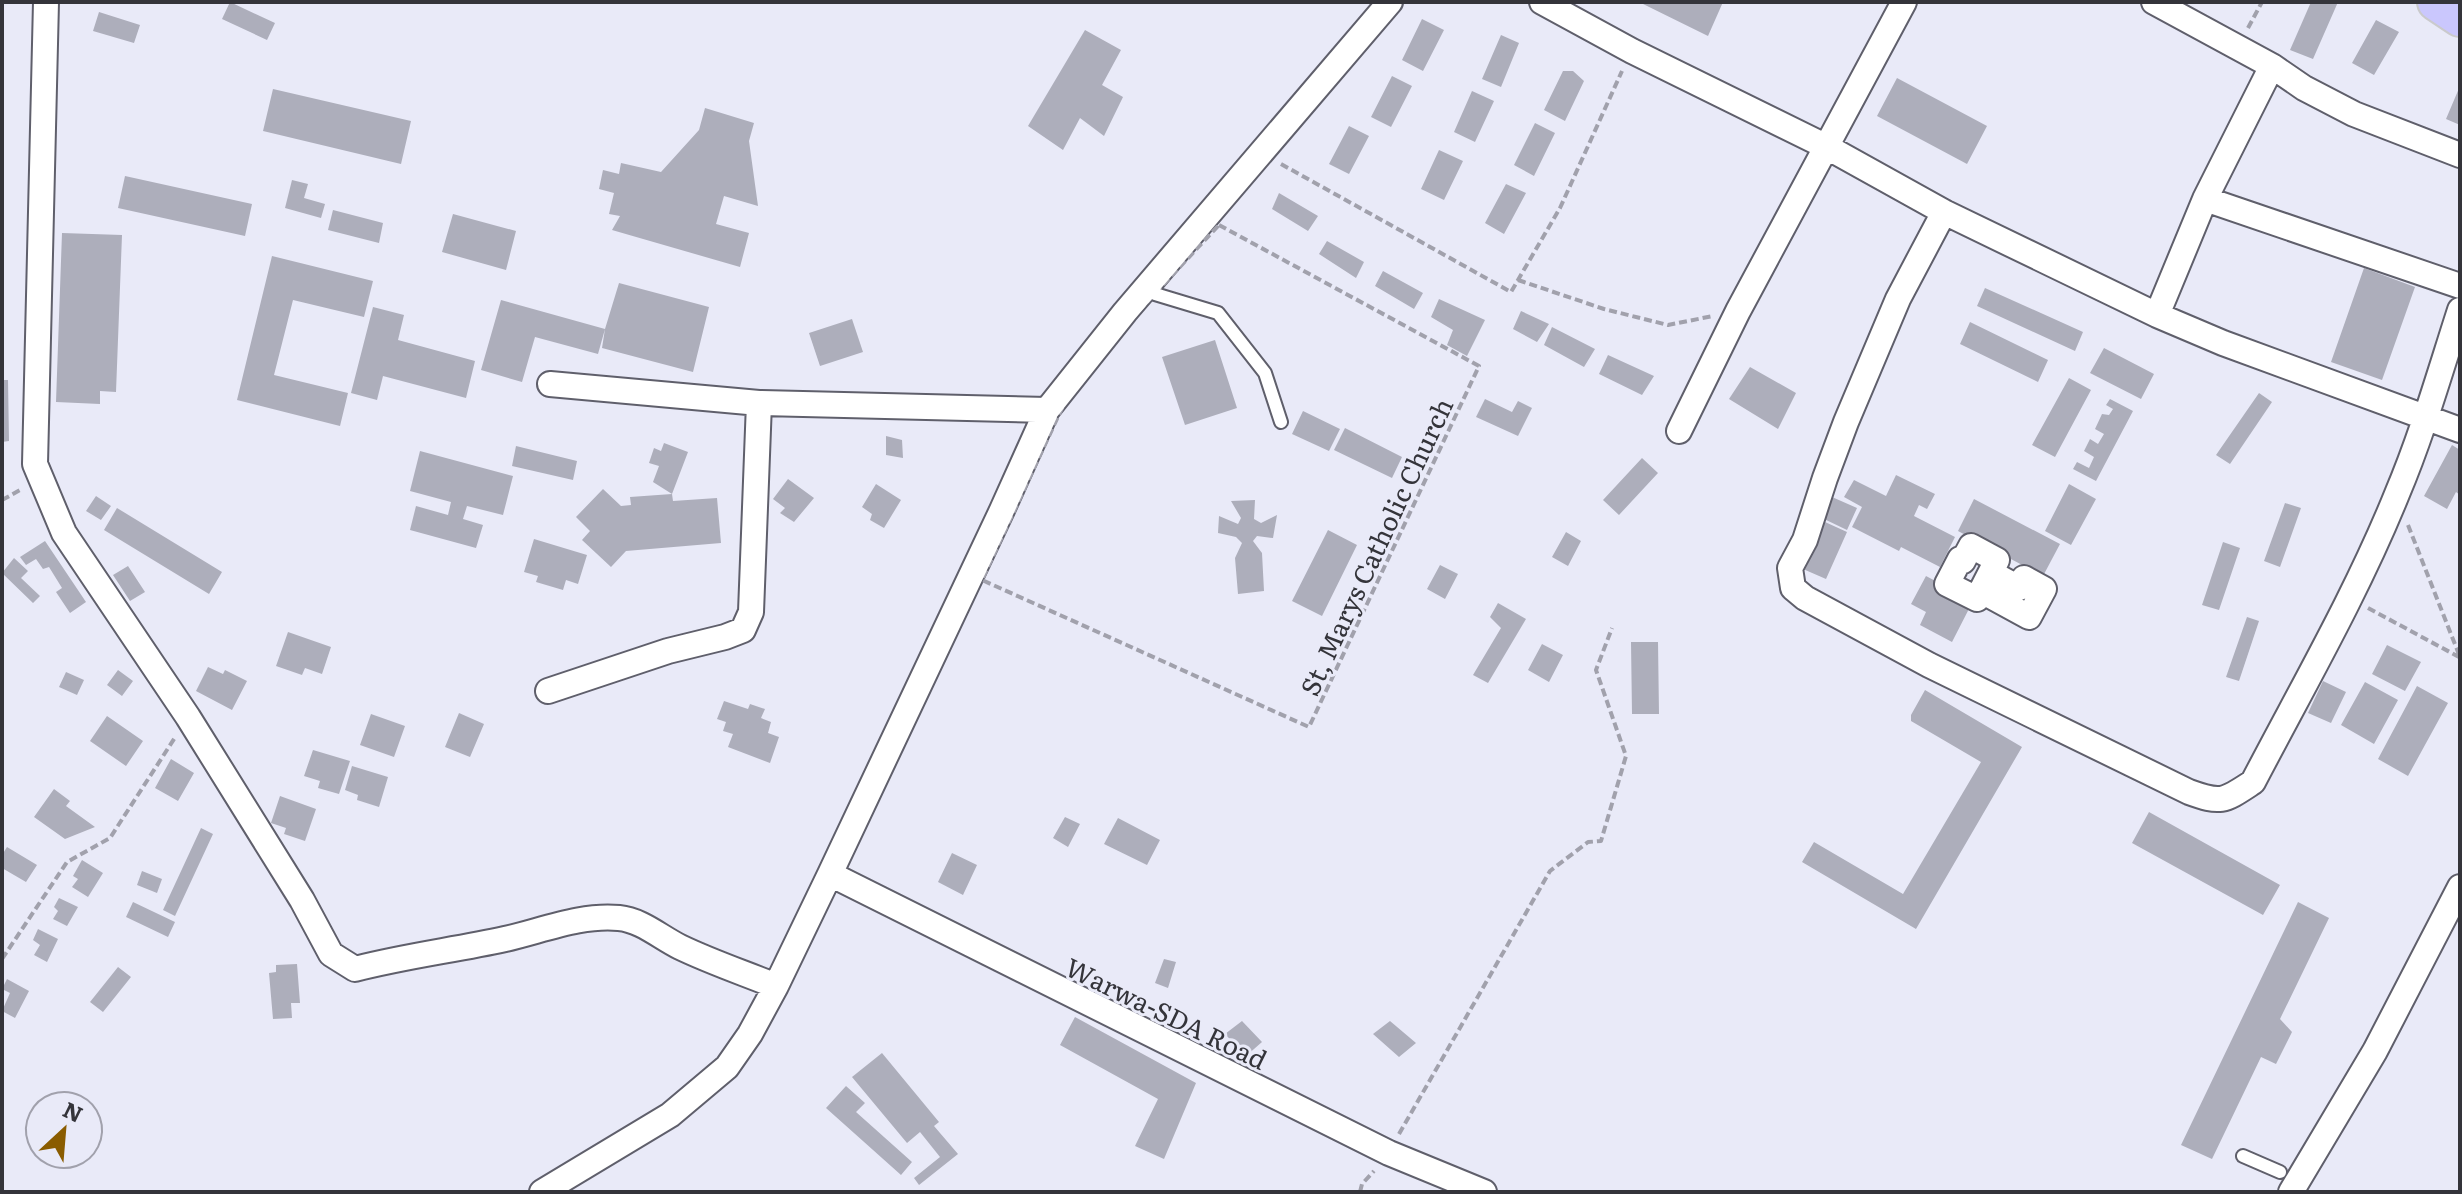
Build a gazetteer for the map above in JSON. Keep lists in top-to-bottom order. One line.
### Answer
{"streets":{"street":["Warwa-SDA Road"],"path":["St, Marys Catholic Church"]},"north":"top right"}
